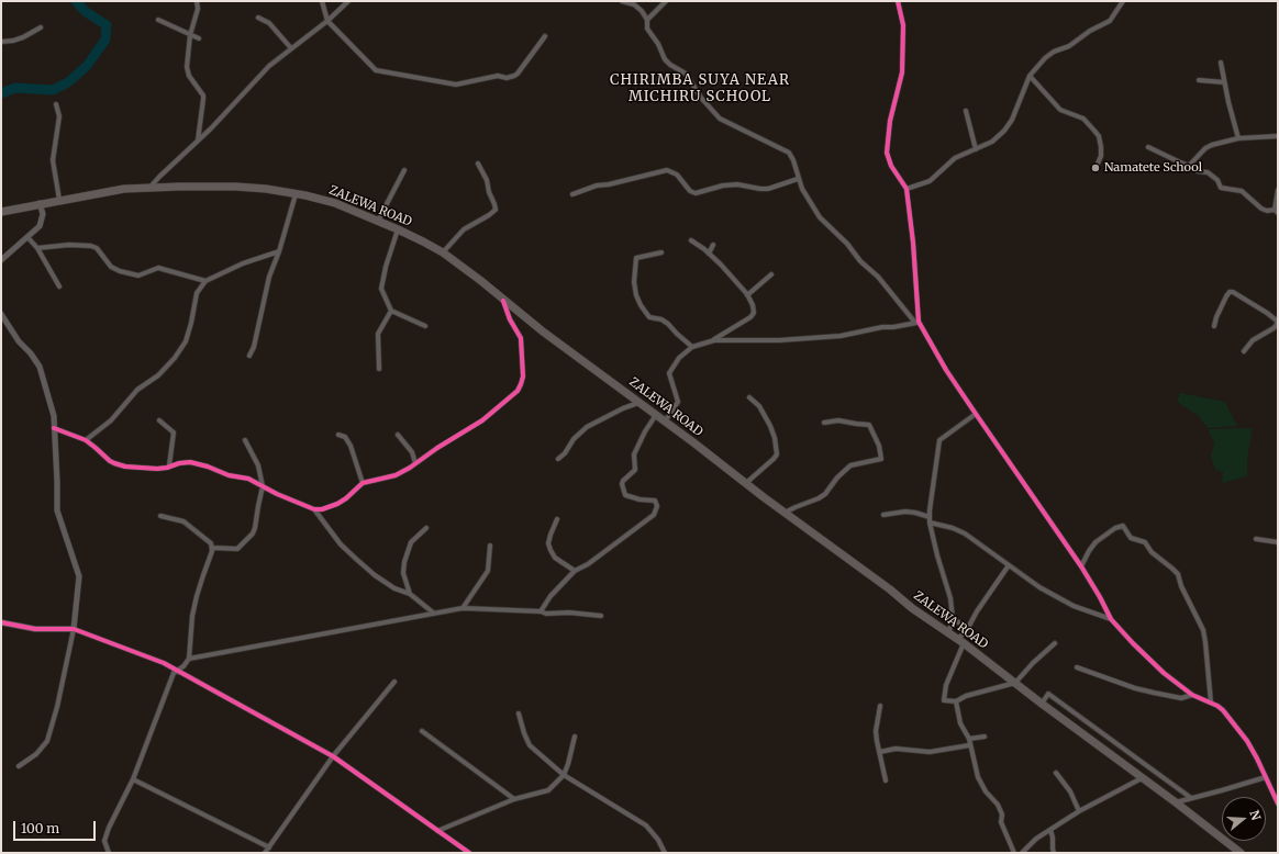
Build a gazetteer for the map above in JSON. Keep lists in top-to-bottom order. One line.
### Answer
{"streets":{"highway":["ZALEWA ROAD"]},"districts":["CHIRIMBA SUYA NEAR MICHIRU SCHOOL"],"places":["Namatete School"],"scale_bar":"100 m","north":"right"}
